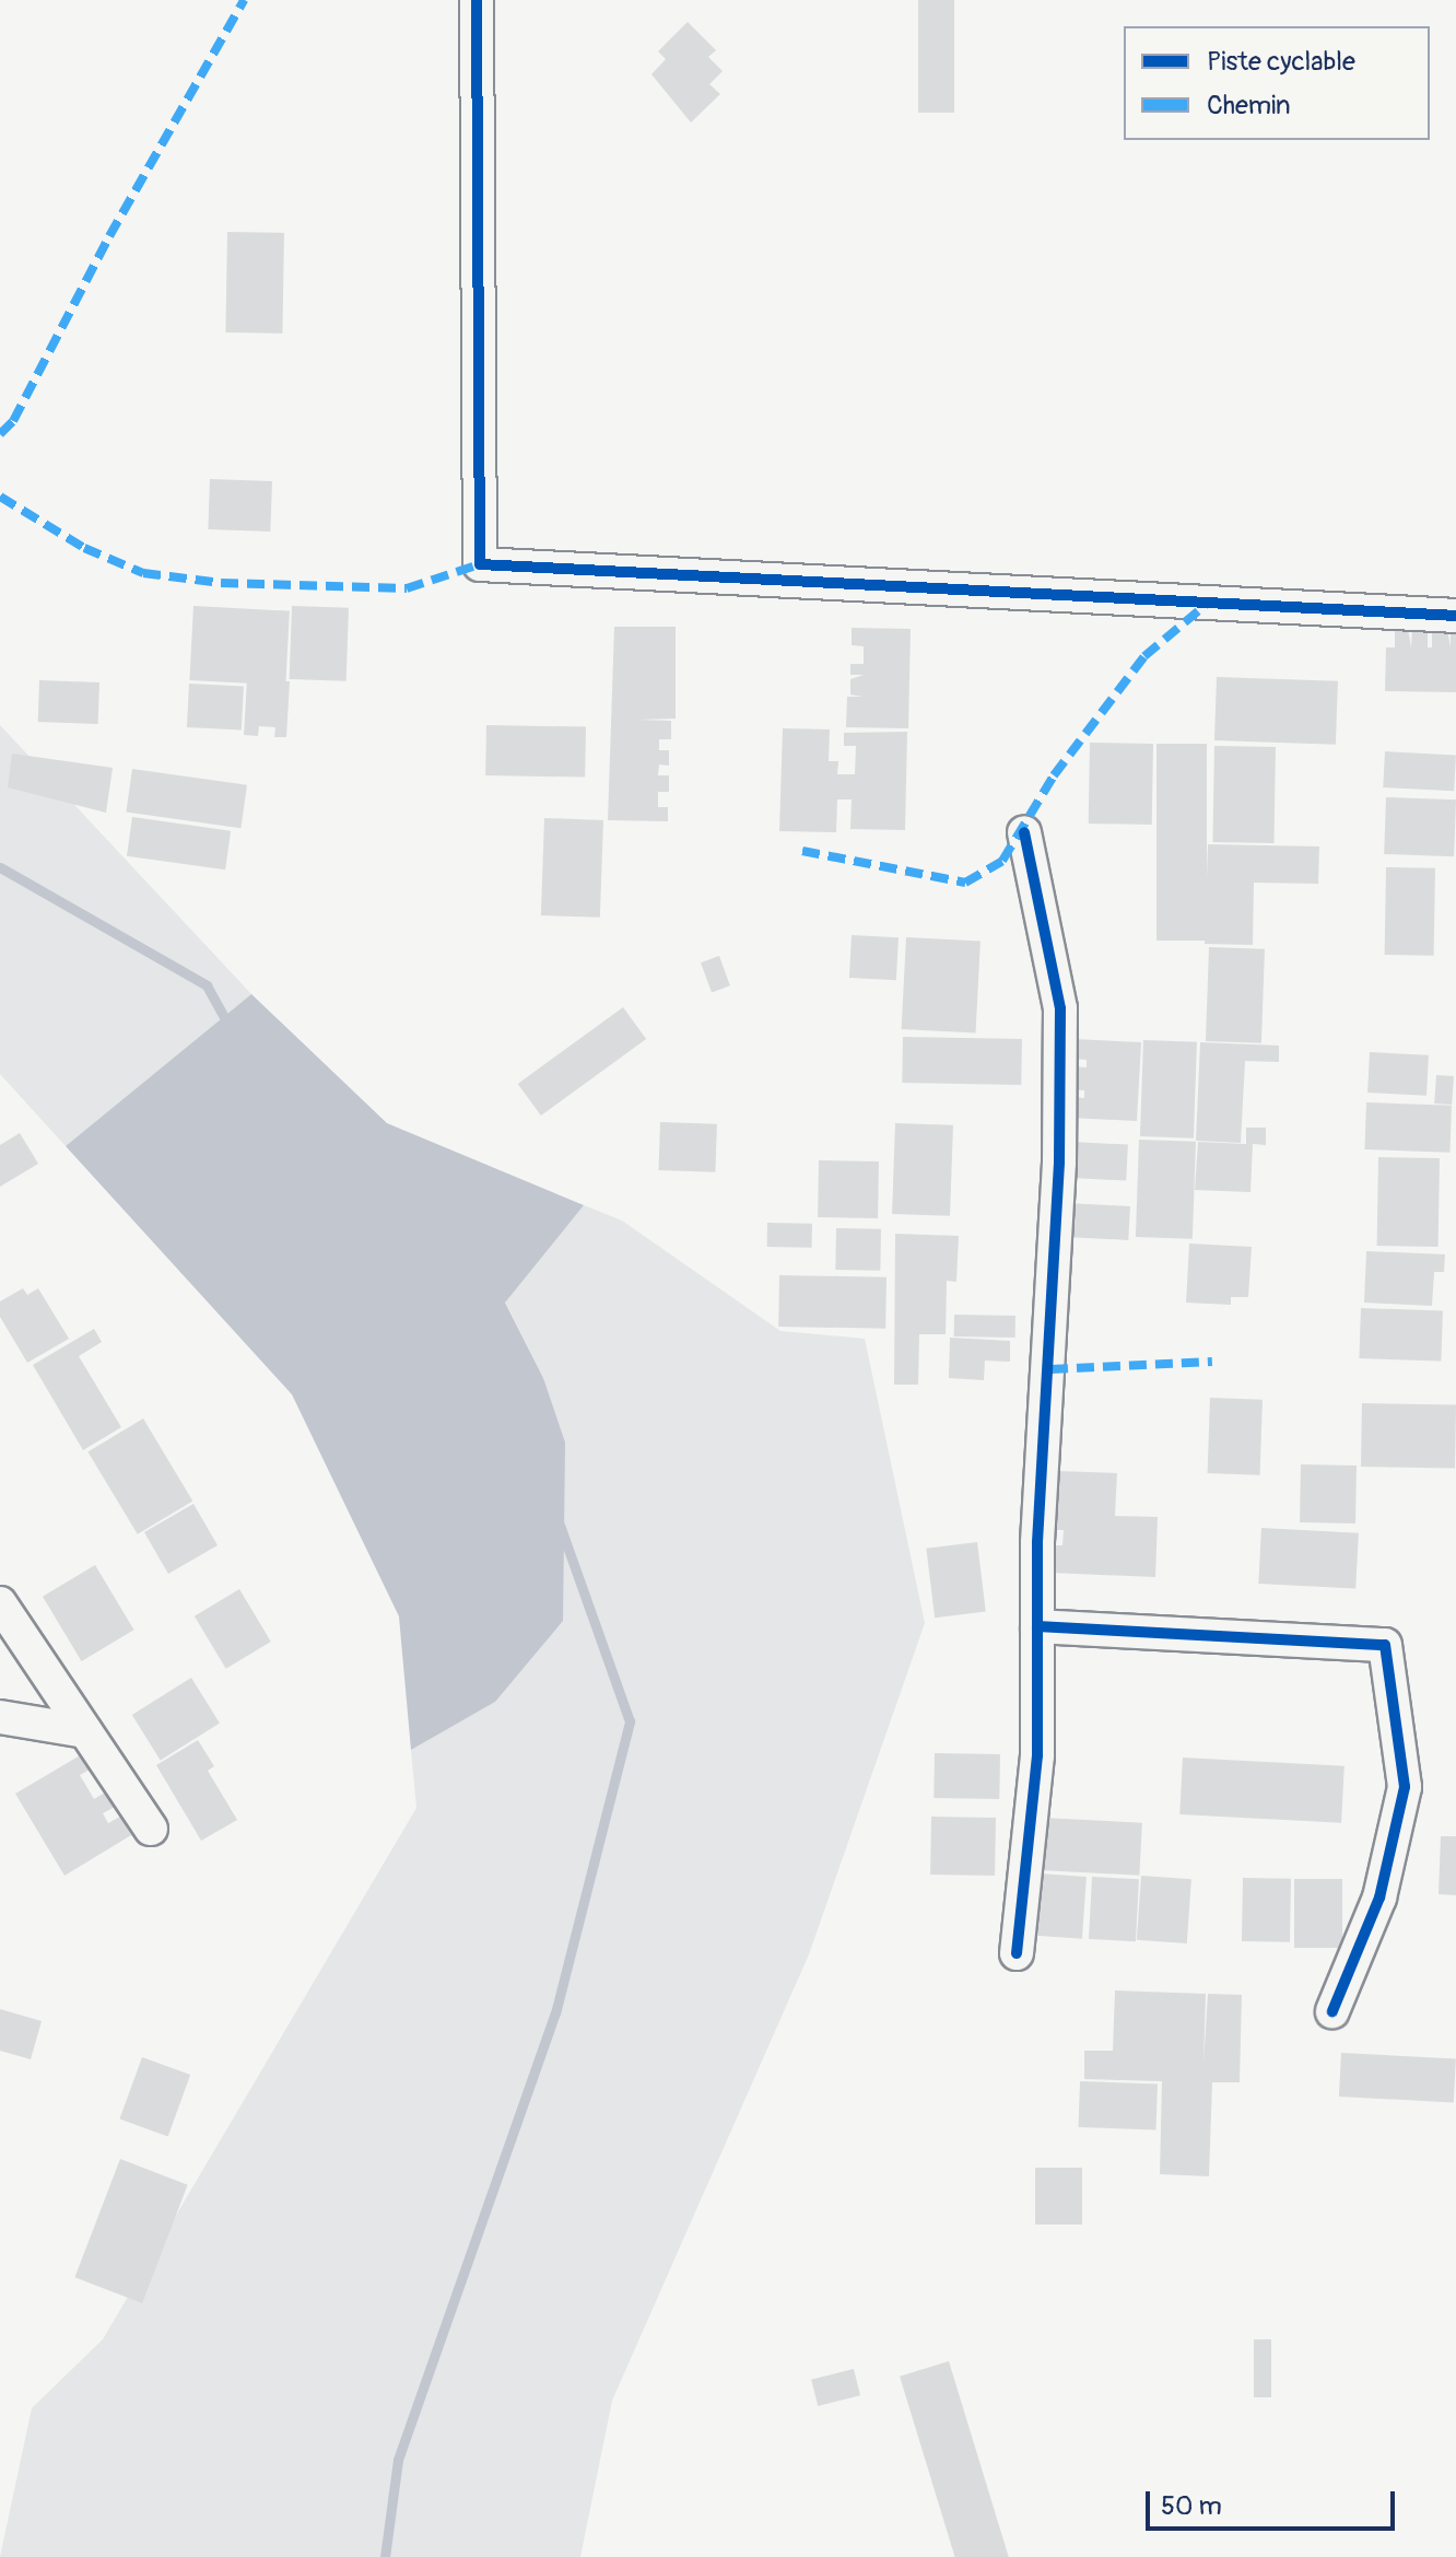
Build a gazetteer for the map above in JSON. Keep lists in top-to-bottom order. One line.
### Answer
{"legend":["Piste cyclable","Chemin"],"scale_bar":"50 m"}
